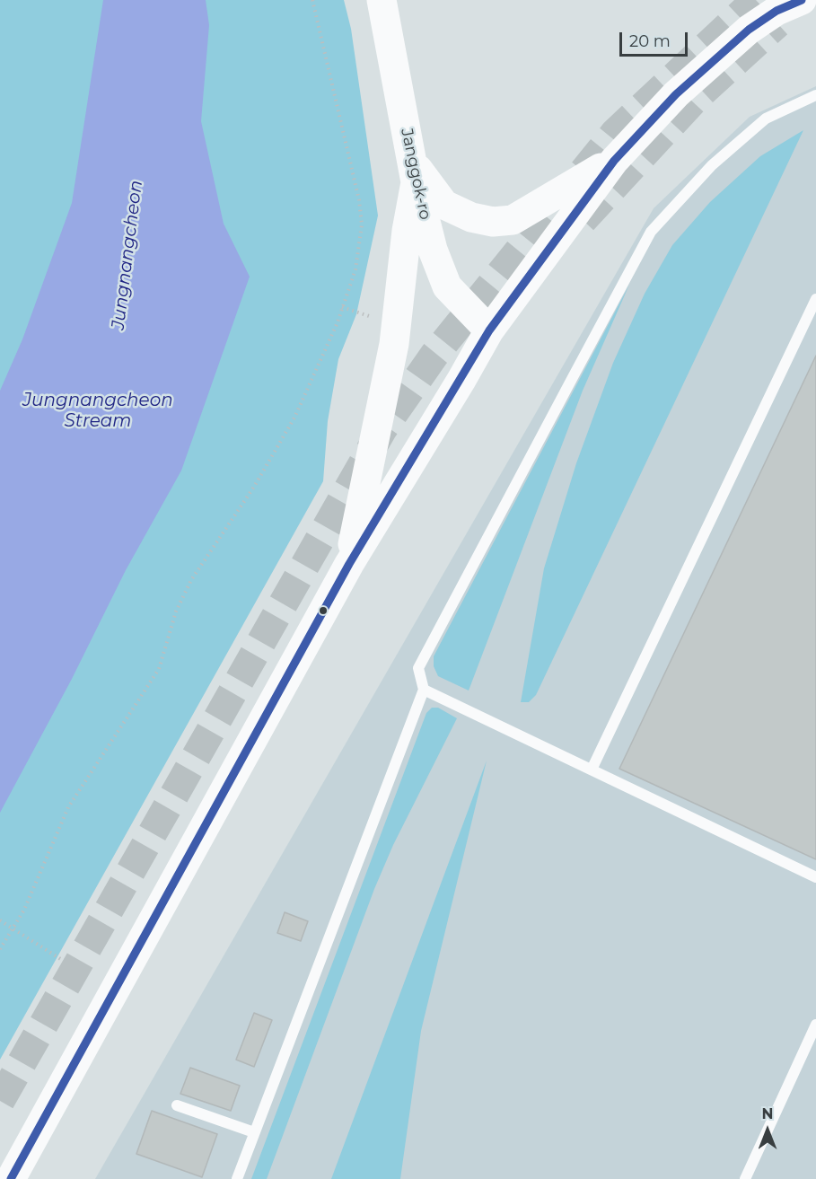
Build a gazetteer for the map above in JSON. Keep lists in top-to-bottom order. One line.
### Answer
{"streets":{"main road":["Janggok-ro"]},"water":["Jungnangcheon","Jungnangcheon Stream"],"scale_bar":"20 m","north":"top"}
